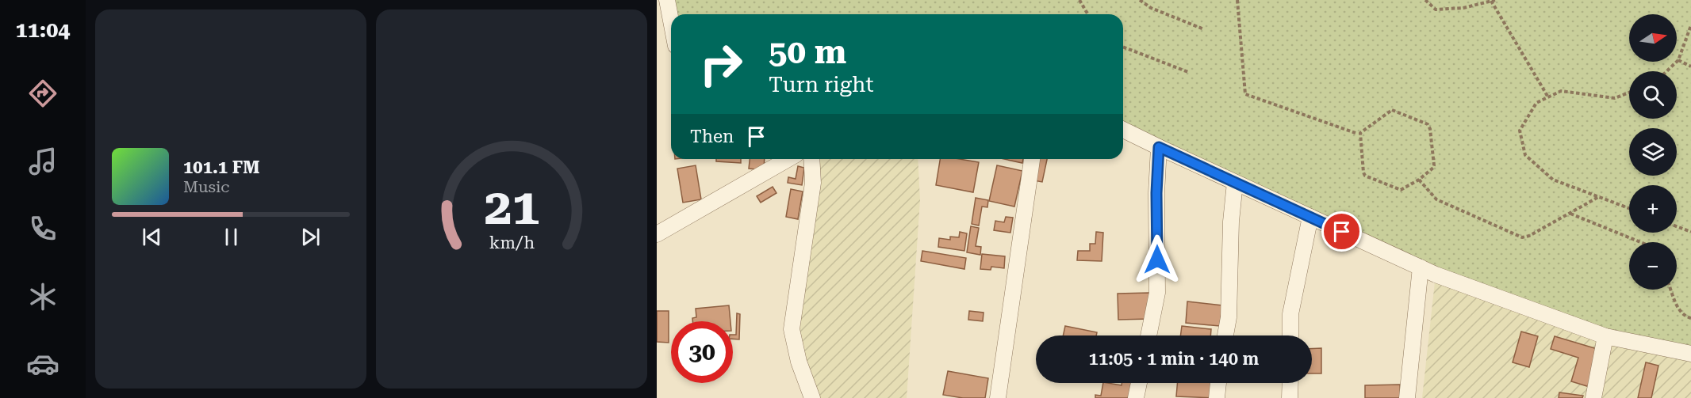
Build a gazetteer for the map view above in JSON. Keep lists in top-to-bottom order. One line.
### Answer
{"north":"right","page":{"tabs":"11:04","map_buttons":["+","−"],"turn":["50 m","Turn right"],"then":"Then","song":["101.1 FM","Music"],"limit":"30","trip":"11:05 · 1 min · 140 m","gauge":["21","km/h"]}}
